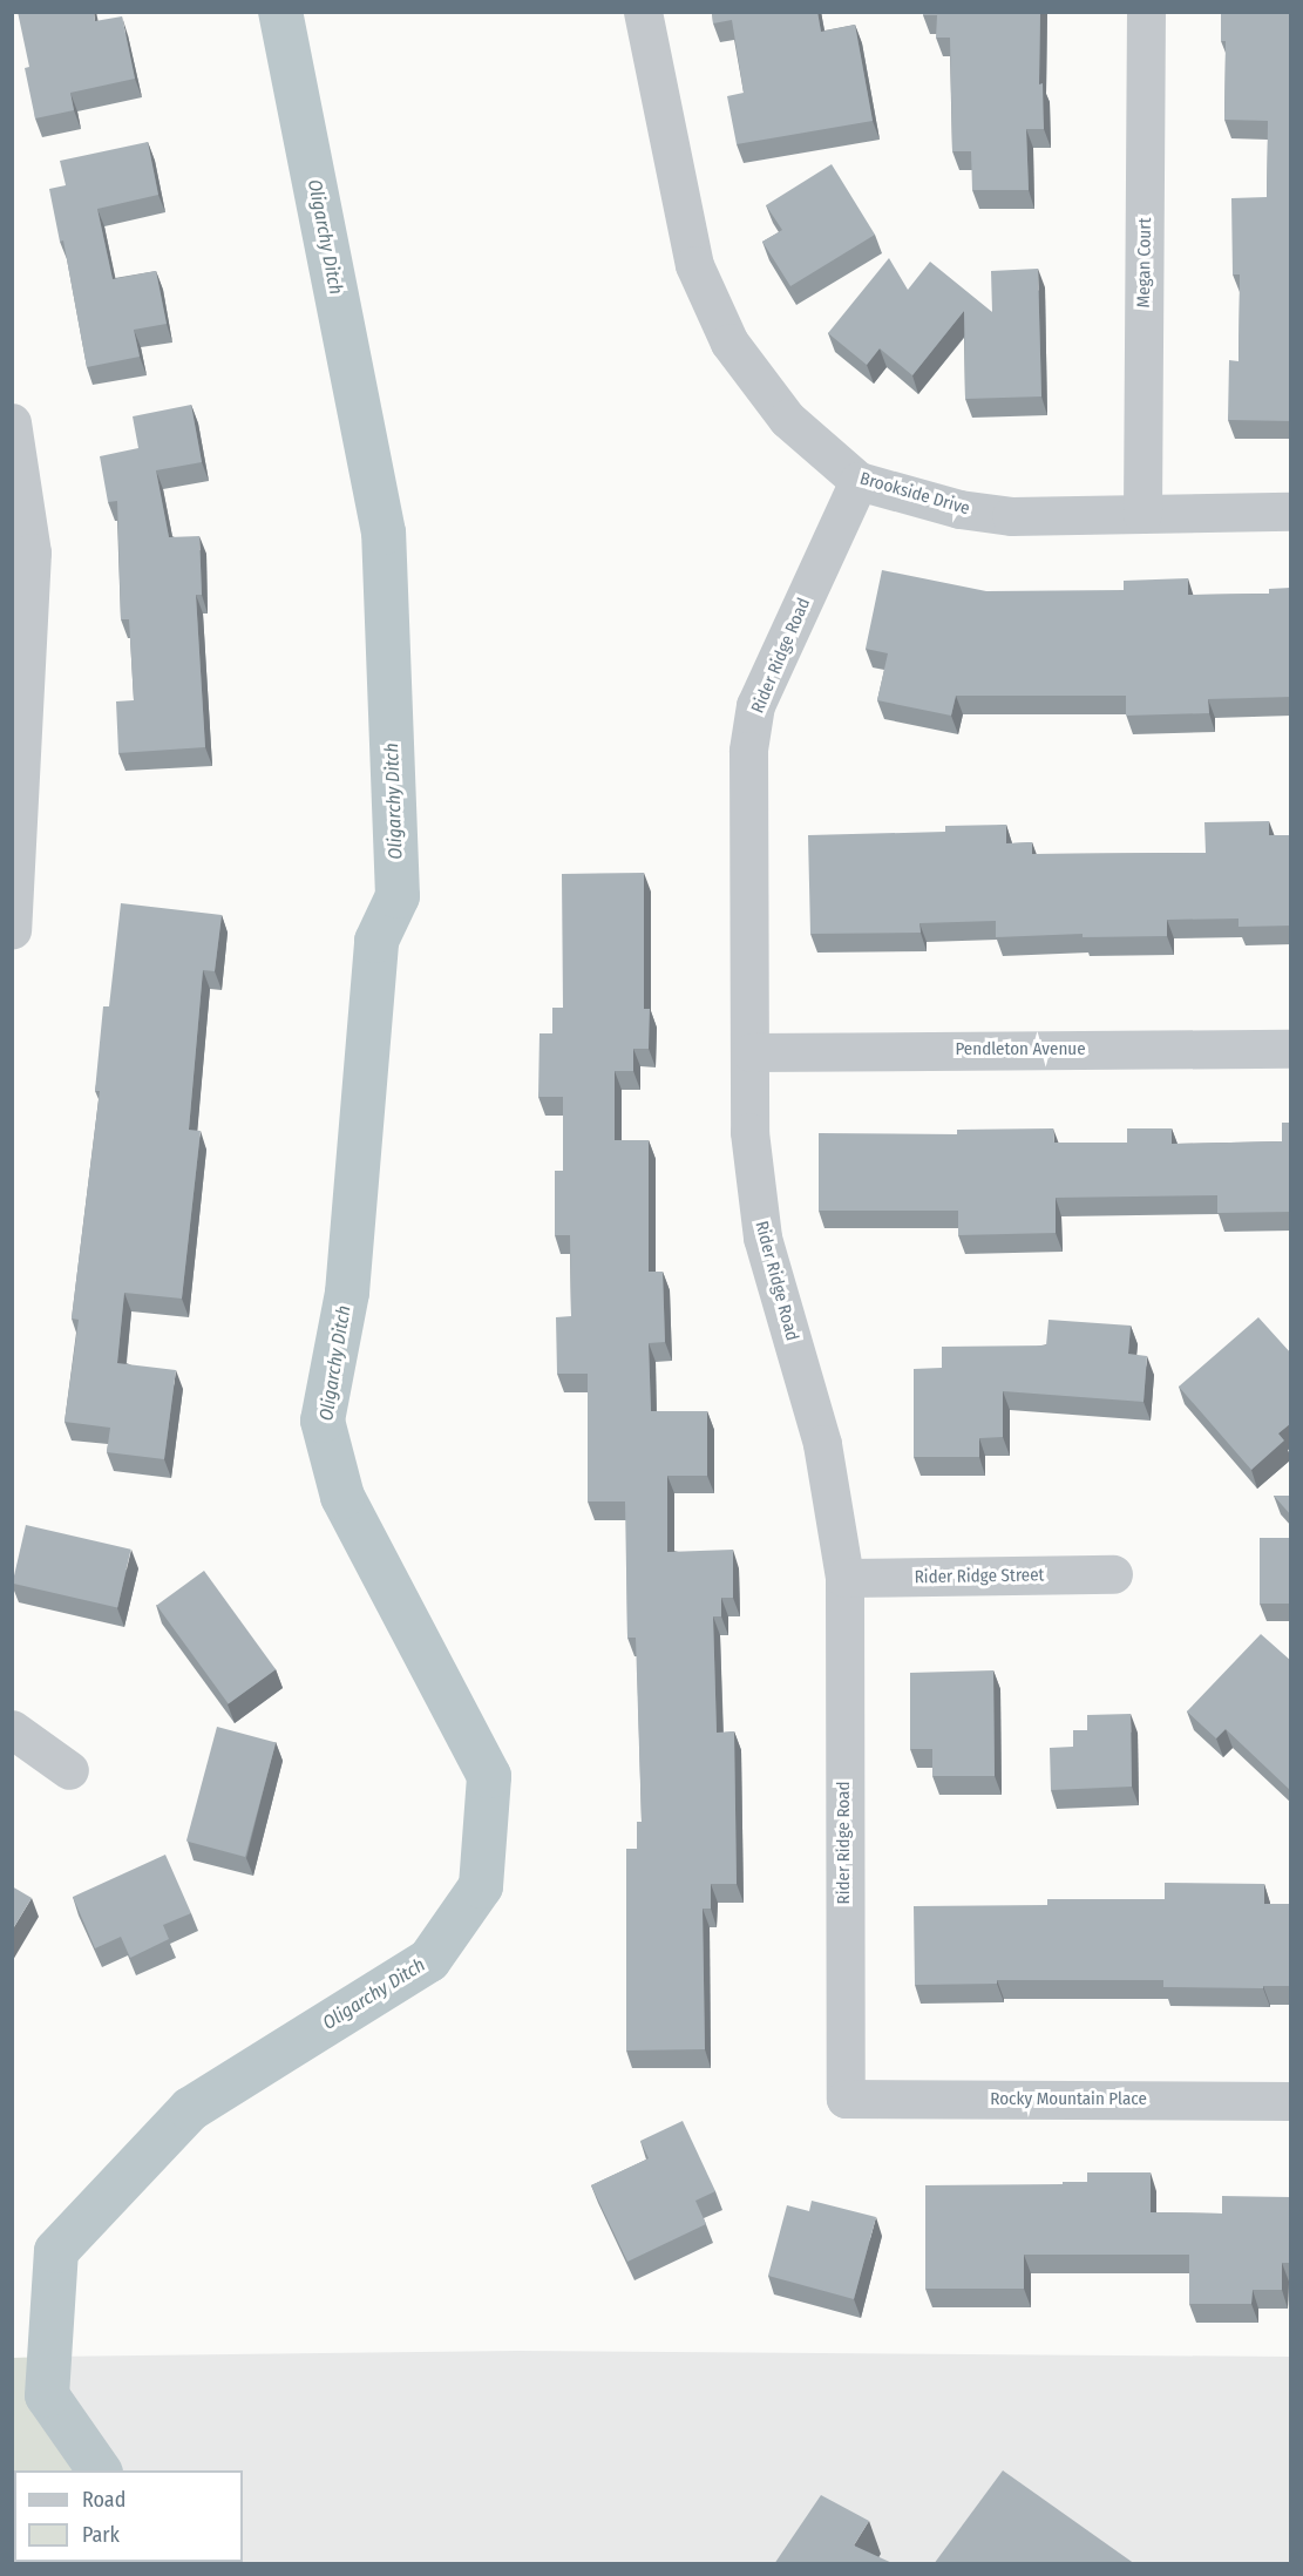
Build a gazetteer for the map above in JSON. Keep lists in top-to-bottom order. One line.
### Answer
{"streets":{"street":["Megan Court","Brookside Drive","Rider Ridge Road","Pendleton Avenue","Rider Ridge Street","Rocky Mountain Place"]},"crossings":[["Megan Court","Brookside Drive"],["Brookside Drive","Rider Ridge Road"],["Rider Ridge Road","Pendleton Avenue"],["Rider Ridge Road","Rider Ridge Street"],["Rider Ridge Road","Rocky Mountain Place"]],"water":["Oligarchy Ditch"],"legend":["Road","Park"]}
